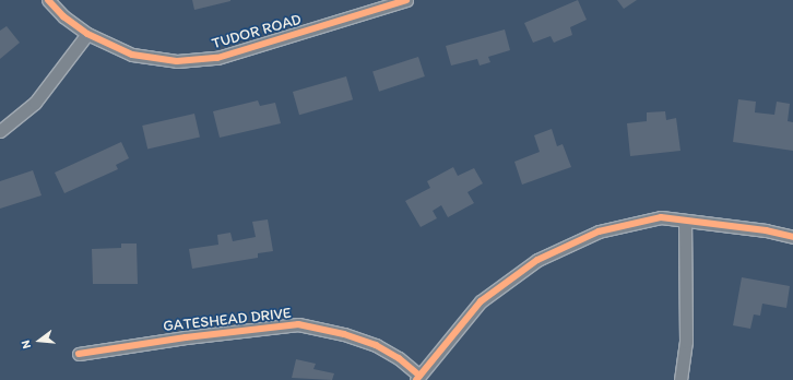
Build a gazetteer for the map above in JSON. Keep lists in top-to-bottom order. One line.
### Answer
{"streets":{"street":["TUDOR ROAD","GATESHEAD DRIVE"]},"north":"left"}
